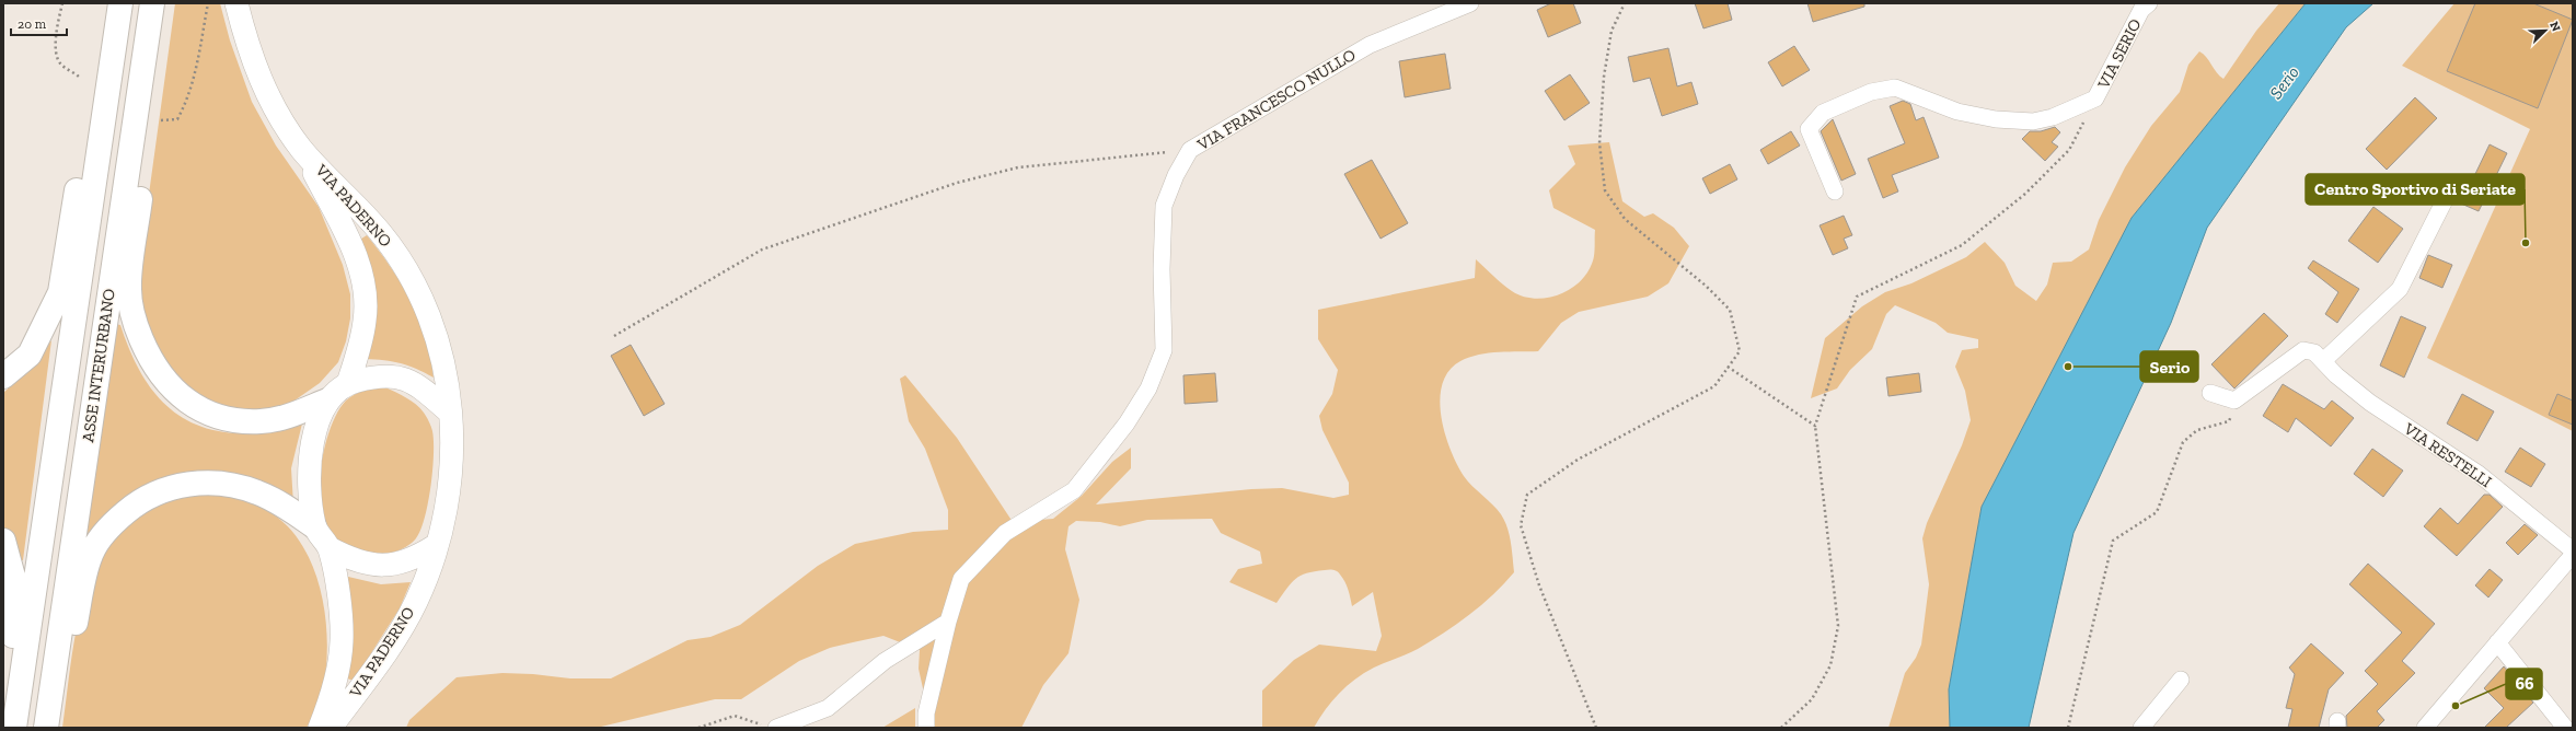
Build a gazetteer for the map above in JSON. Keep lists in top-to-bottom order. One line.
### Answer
{"streets":{"highway":["ASSE INTERURBANO"],"street":["VIA SERIO","VIA FRANCESCO NULLO","VIA PADERNO","VIA RESTELLI"]},"water":["Serio"],"places":["Centro Sportivo di Seriate","Serio","66"],"scale_bar":"20 m","north":"top right"}
